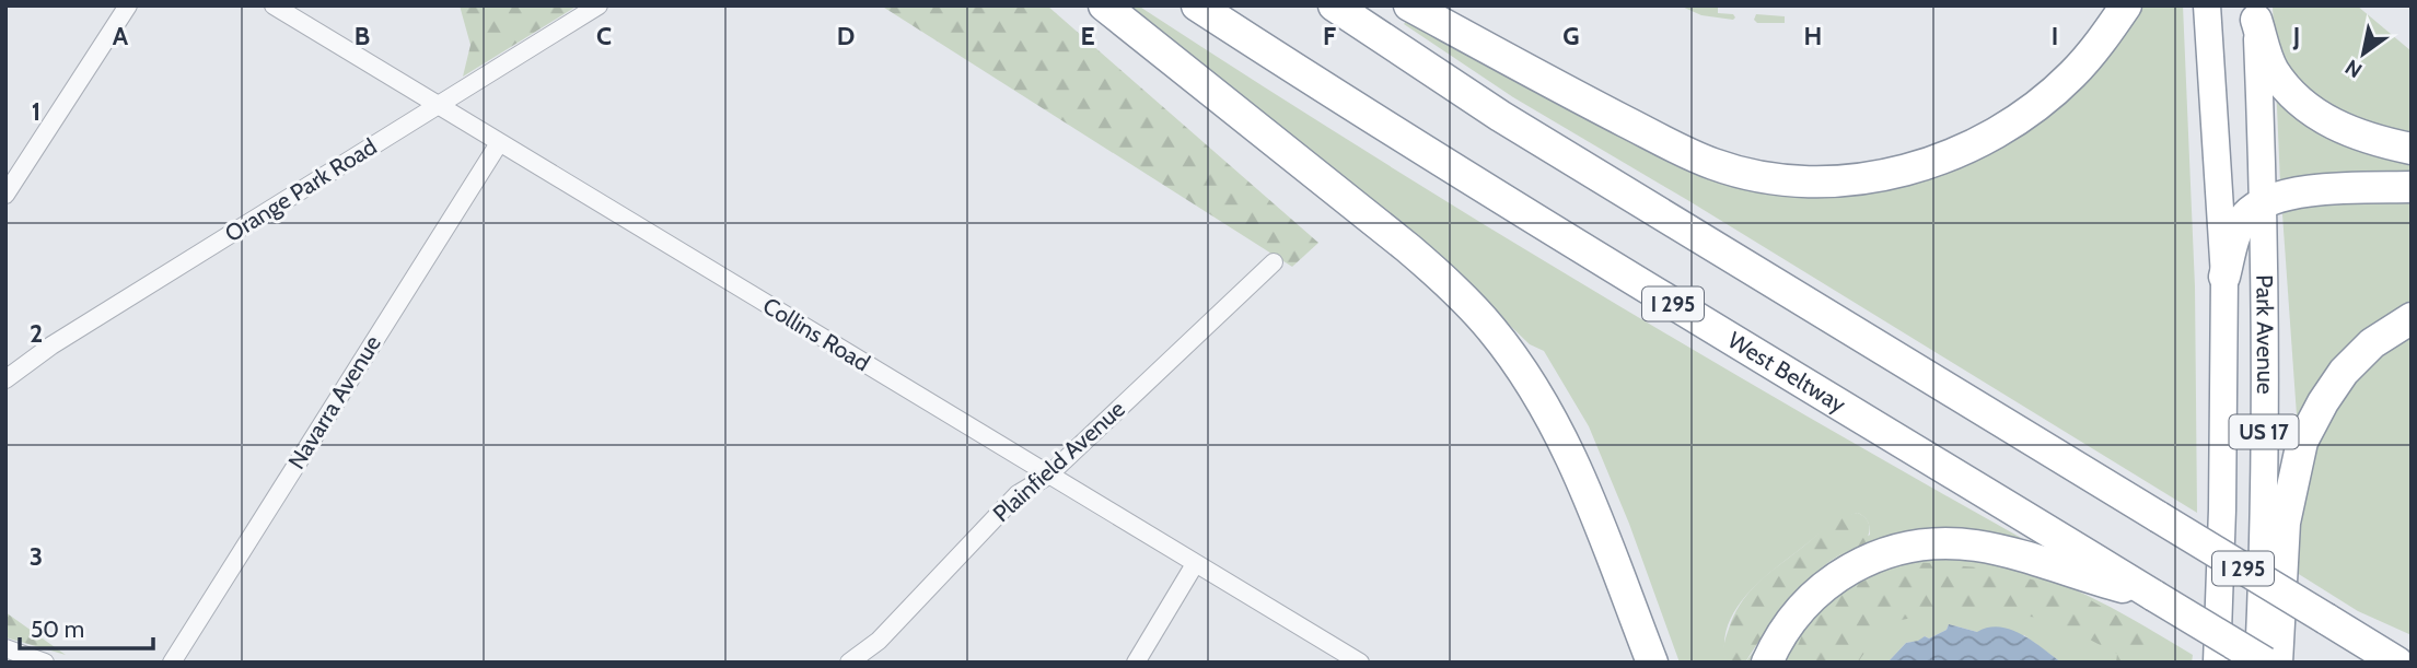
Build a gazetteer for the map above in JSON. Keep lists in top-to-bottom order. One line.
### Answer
{"streets":{"highway":["I 295","Park Avenue","West Beltway","US 17"],"street":["Orange Park Road","Collins Road","Navarra Avenue","Plainfield Avenue"]},"crossings":[["Orange Park Road","Collins Road"],["Park Avenue","US 17"],["Collins Road","Navarra Avenue"],["Collins Road","Plainfield Avenue"]],"scale_bar":"50 m","north":"bottom left","grid":{"columns":["A","B","C","D","E","F","G","H","I","J"],"rows":["1","2","3"]}}
